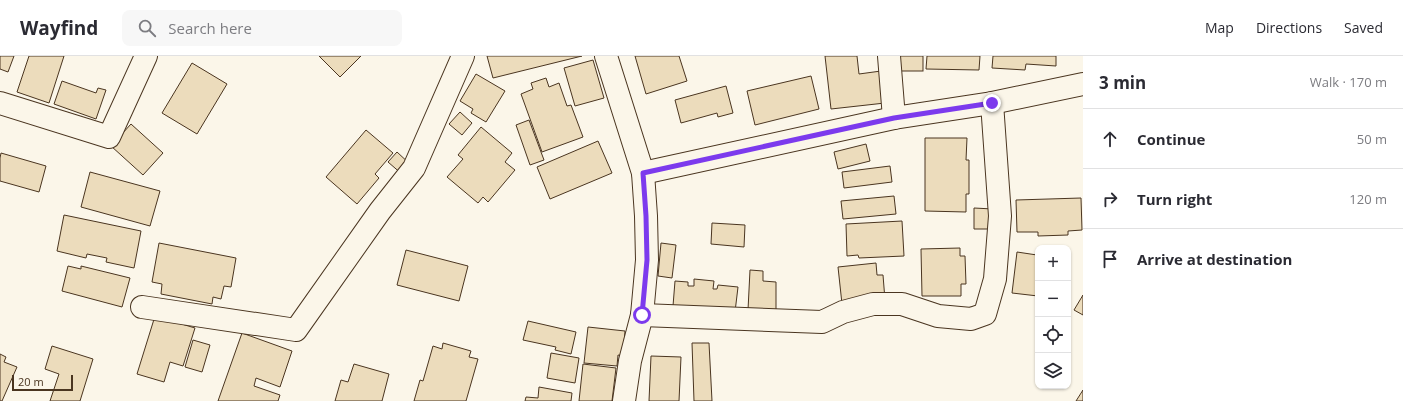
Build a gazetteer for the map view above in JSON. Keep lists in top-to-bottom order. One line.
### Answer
{"scale_bar":"20 m","page":{"header":"Wayfind","search":"Search here","nav":["Map","Directions","Saved"],"heading":["3 min","Walk · 170 m"],"list":[["Continue","50 m"],["Turn right","120 m"],"Arrive at destination"],"map_buttons":["+","−"],"scale":"20 m"}}
